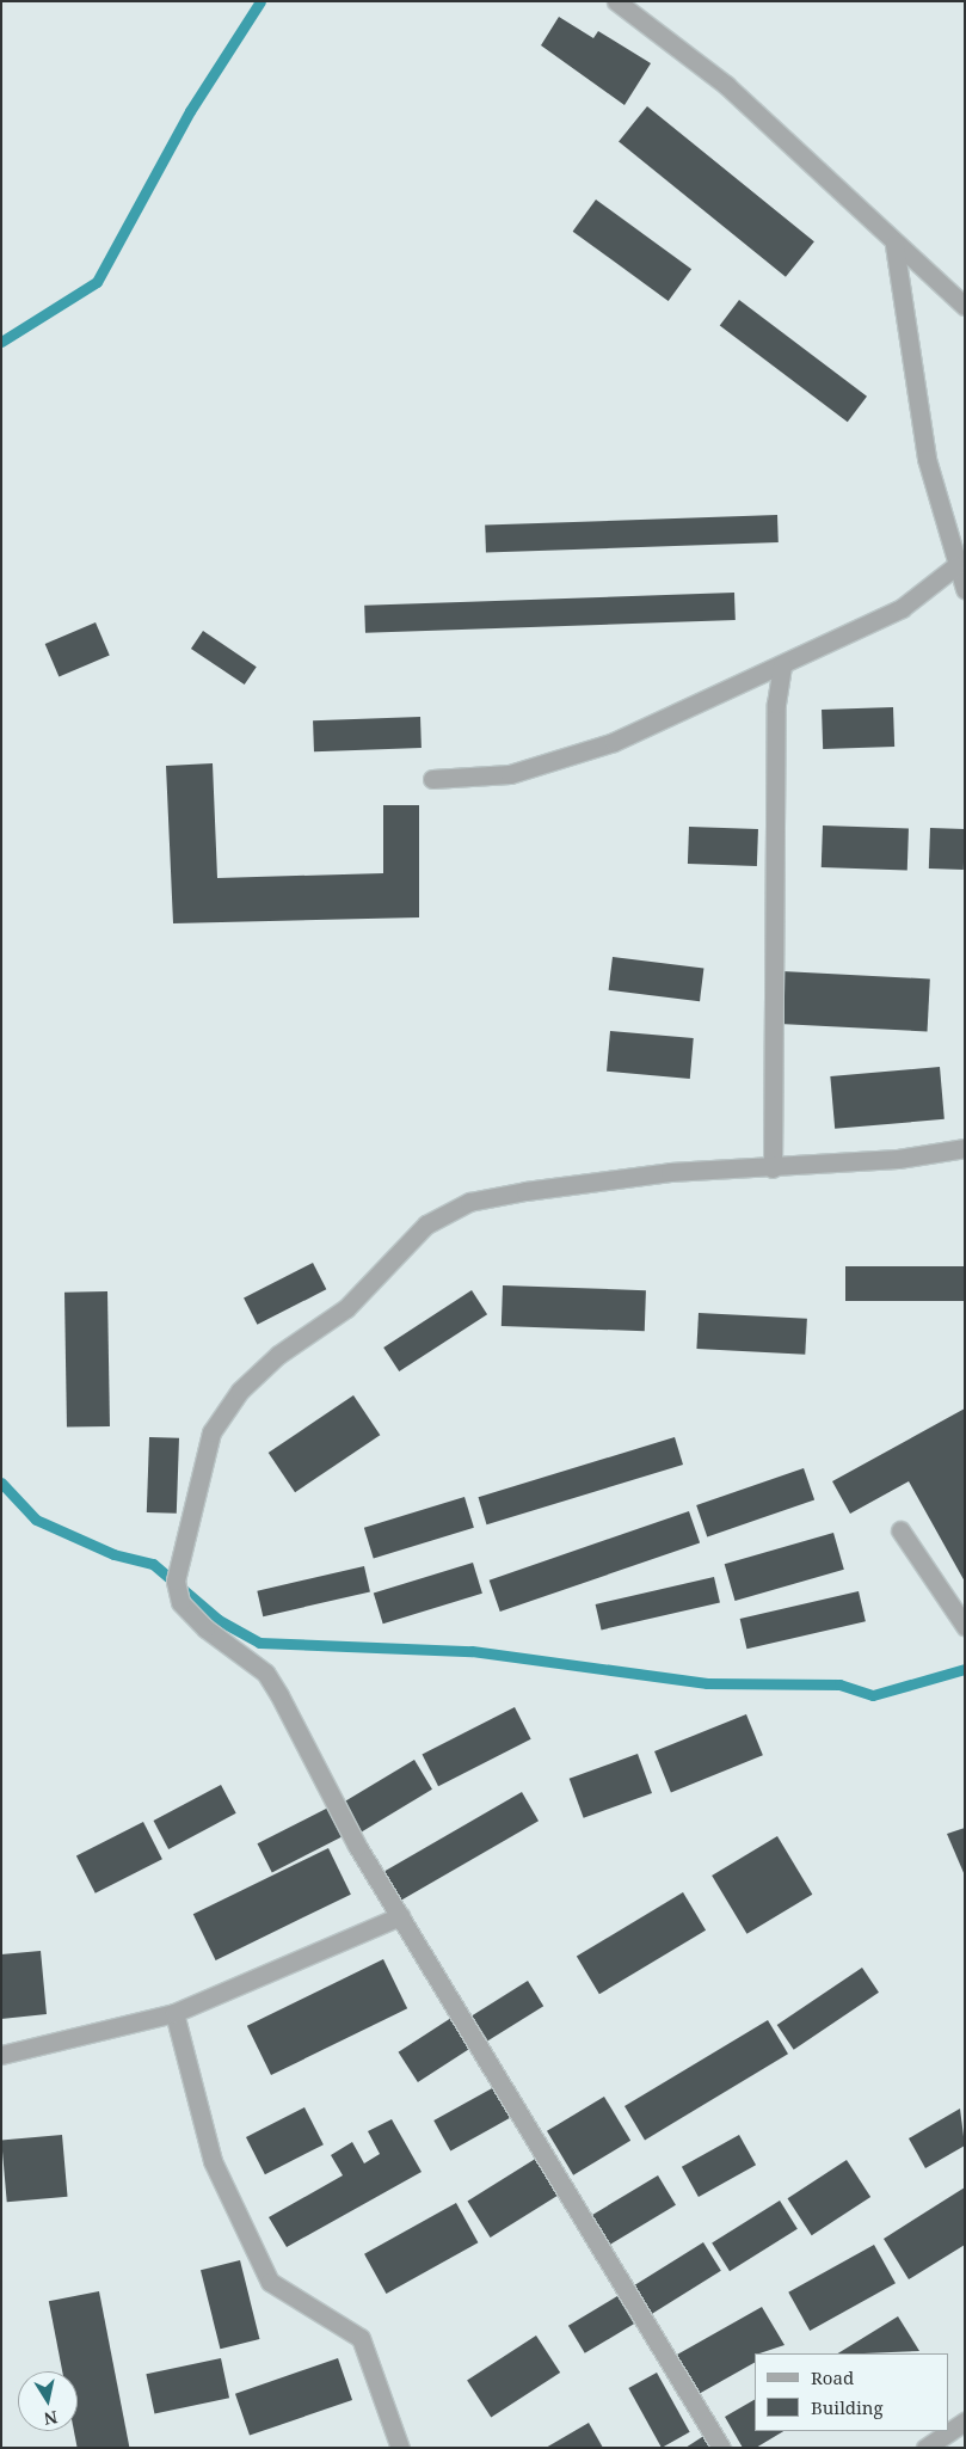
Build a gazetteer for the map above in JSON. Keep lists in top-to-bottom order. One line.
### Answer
{"legend":["Road","Building"],"north":"bottom"}
